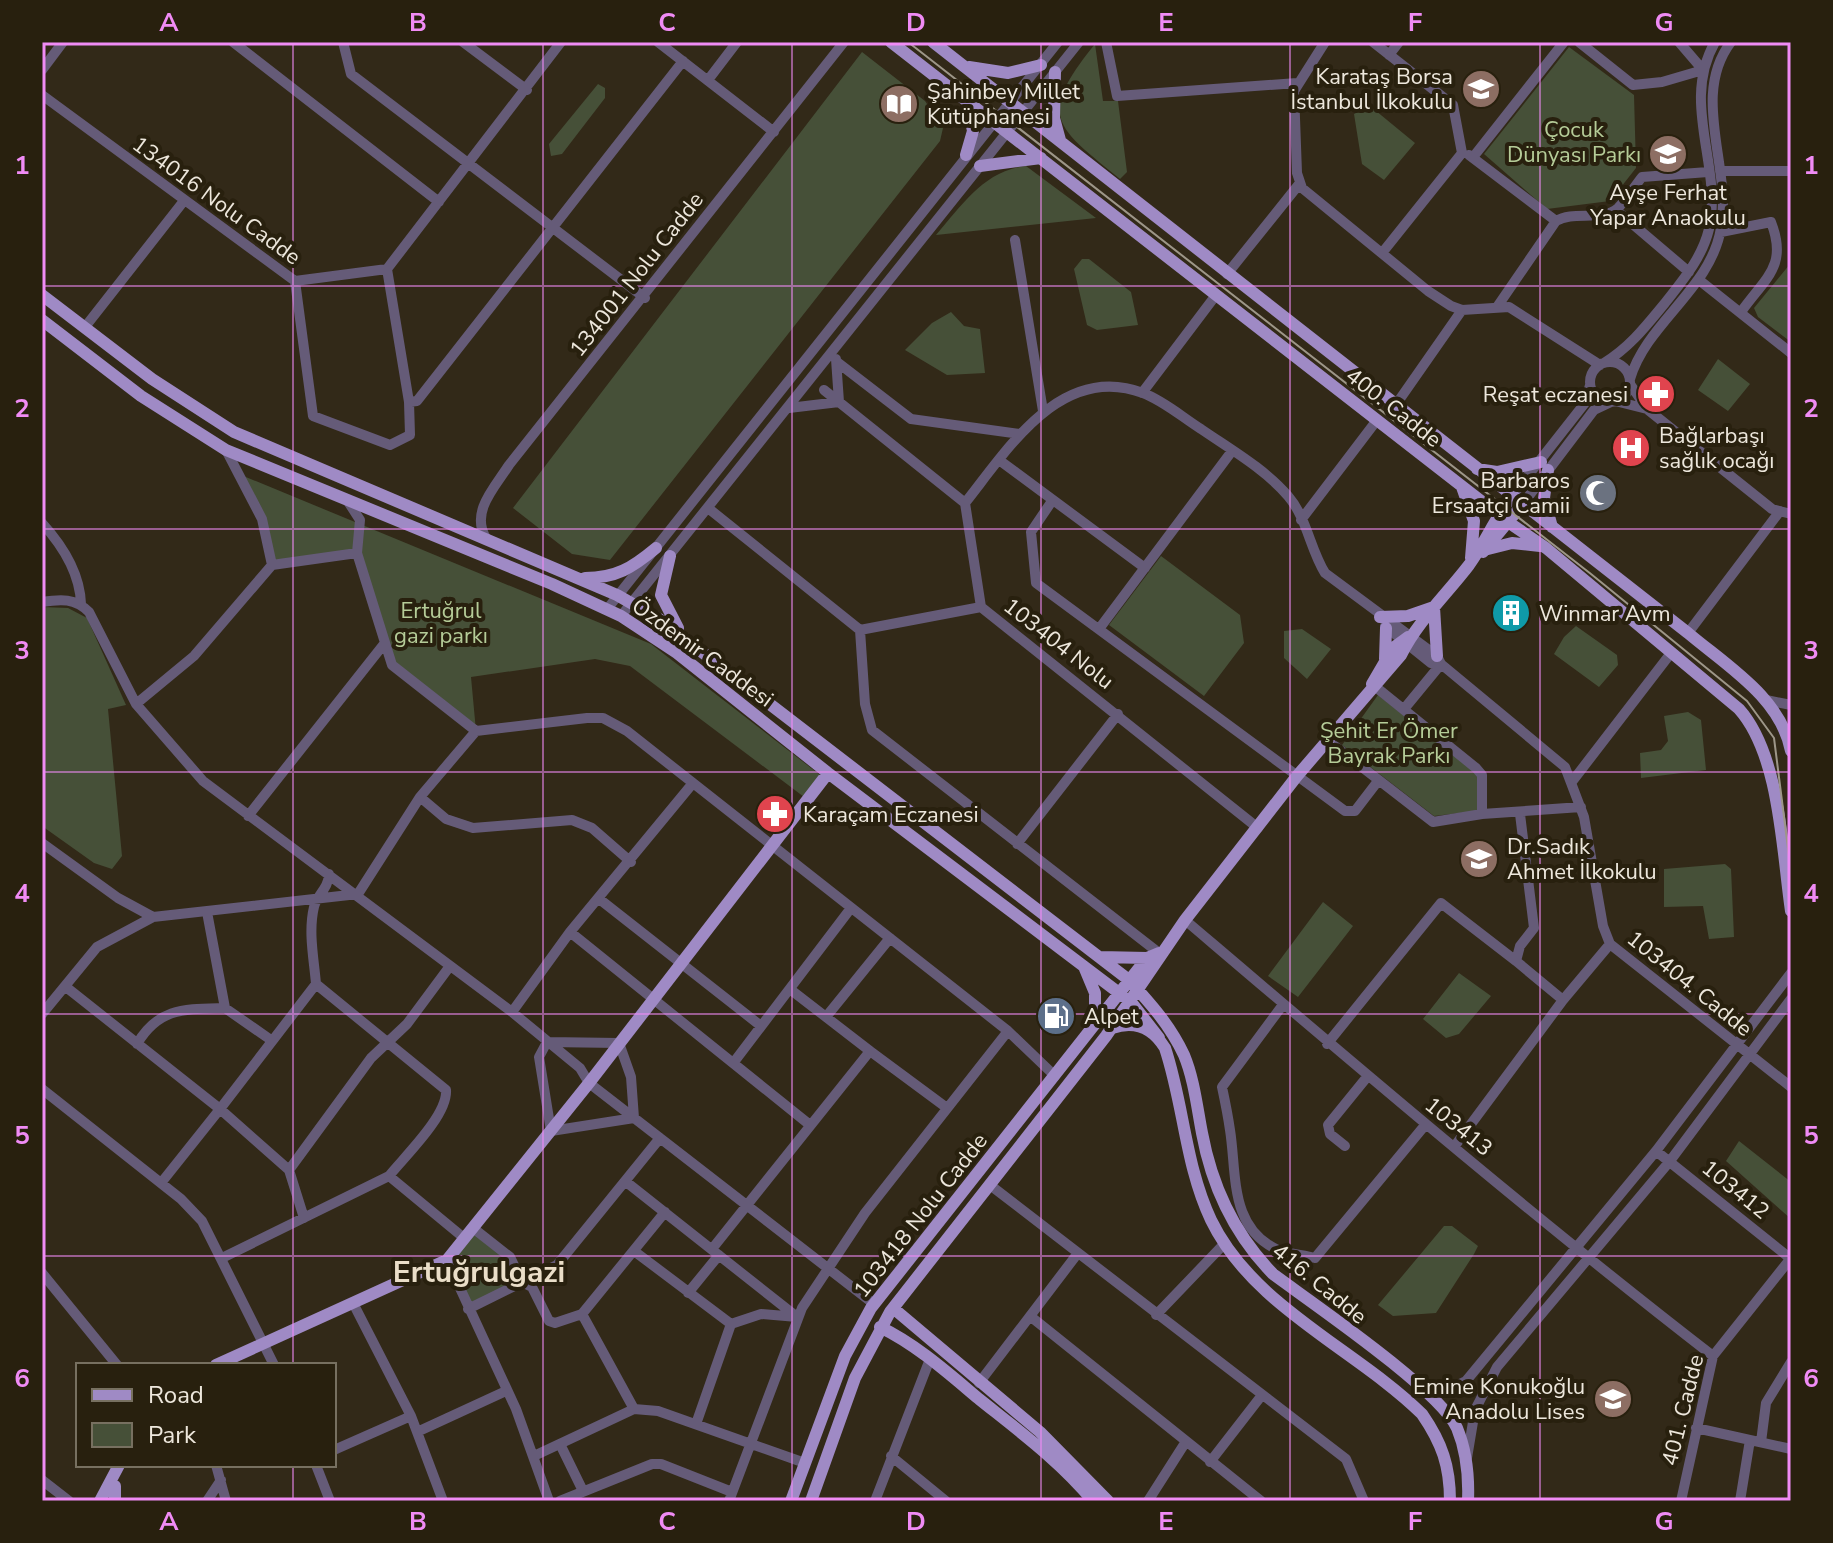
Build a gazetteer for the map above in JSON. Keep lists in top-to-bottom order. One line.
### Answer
{"streets":{"main road":["400. Cadde","Özdemir Caddesi","103418 Nolu Cadde","416. Cadde"],"street":["134016 Nolu Cadde","134001 Nolu Cadde","103404 Nolu","103404. Cadde","103413","103412","401. Cadde"]},"crossings":[["134001 Nolu Cadde","Özdemir Caddesi"],["400. Cadde","103404. Cadde"],["103404 Nolu","103418 Nolu Cadde"],["Özdemir Caddesi","103418 Nolu Cadde"],["Özdemir Caddesi","416. Cadde"],["103404. Cadde","416. Cadde"],["103413","103418 Nolu Cadde"],["103413","416. Cadde"],["103413","401. Cadde"],["103412","416. Cadde"],["103412","401. Cadde"],["103418 Nolu Cadde","416. Cadde"]],"districts":["Ertuğrulgazi"],"parks":["Çocuk Dünyası Parkı","Ertuğrul gazi parkı","Şehit Er Ömer Bayrak Parkı"],"places":{"school or university":["Karataş Borsa İstanbul İlkokulu","Ayşe Ferhat Yapar Anaokulu","Dr.Sadık Ahmet İlkokulu","Emine Konukoğlu Anadolu Lises"],"library":["Şahinbey Millet Kütüphanesi"],"pharmacy":["Reşat eczanesi","Karaçam Eczanesi"],"hospital":["Bağlarbaşı sağlık ocağı"],"mosque":["Barbaros Ersaatçi Camii"],"building":["Winmar Avm"],"fuel station":["Alpet"]},"legend":["Road","Park"],"grid":{"columns":["A","B","C","D","E","F","G"],"rows":["1","2","3","4","5","6"]}}
